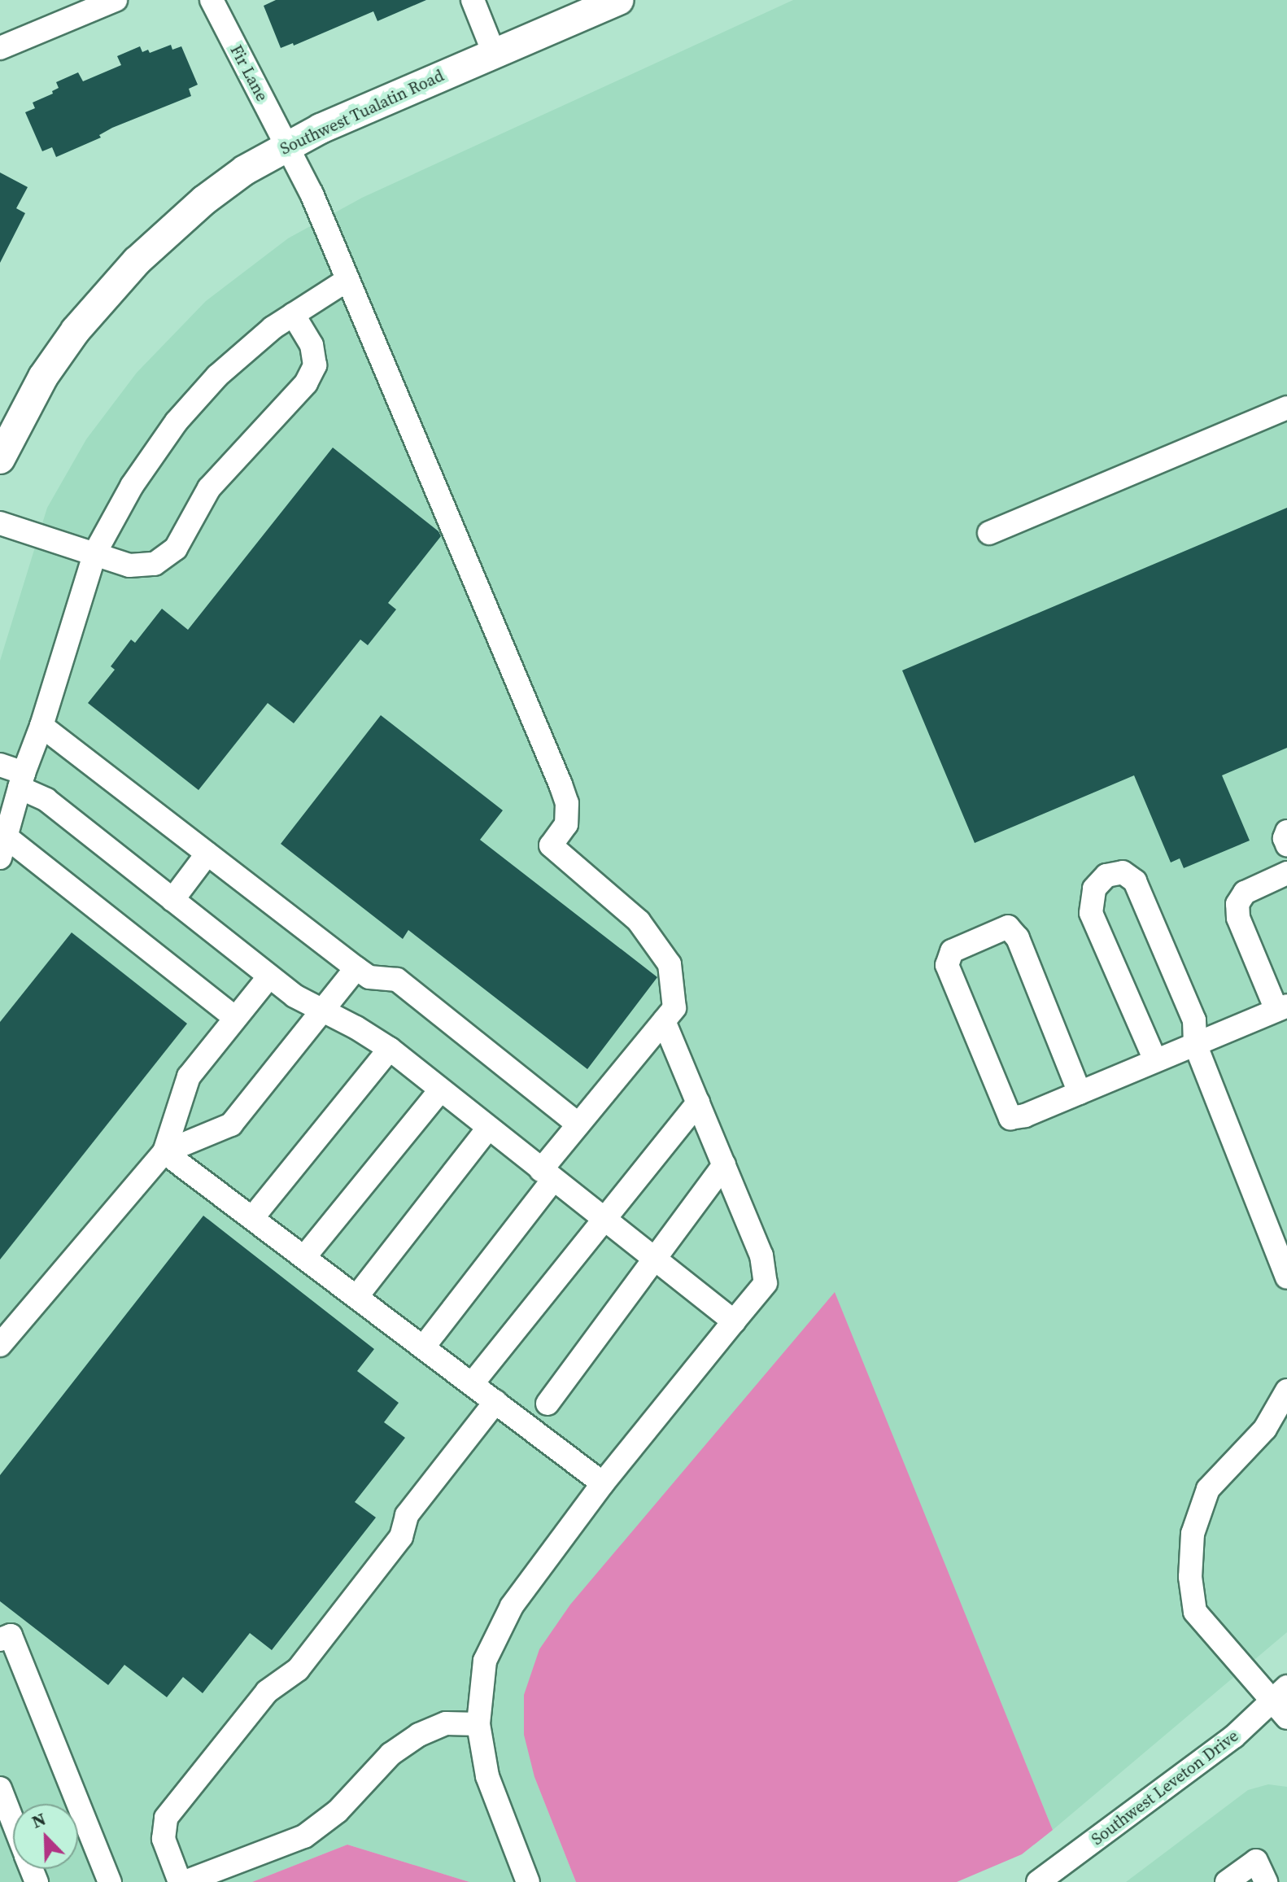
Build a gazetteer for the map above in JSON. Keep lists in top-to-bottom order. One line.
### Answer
{"streets":{"main road":["Southwest Tualatin Road"],"street":["Fir Lane","Southwest Leveton Drive"]},"crossings":[["Fir Lane","Southwest Tualatin Road"]],"north":"top left"}
